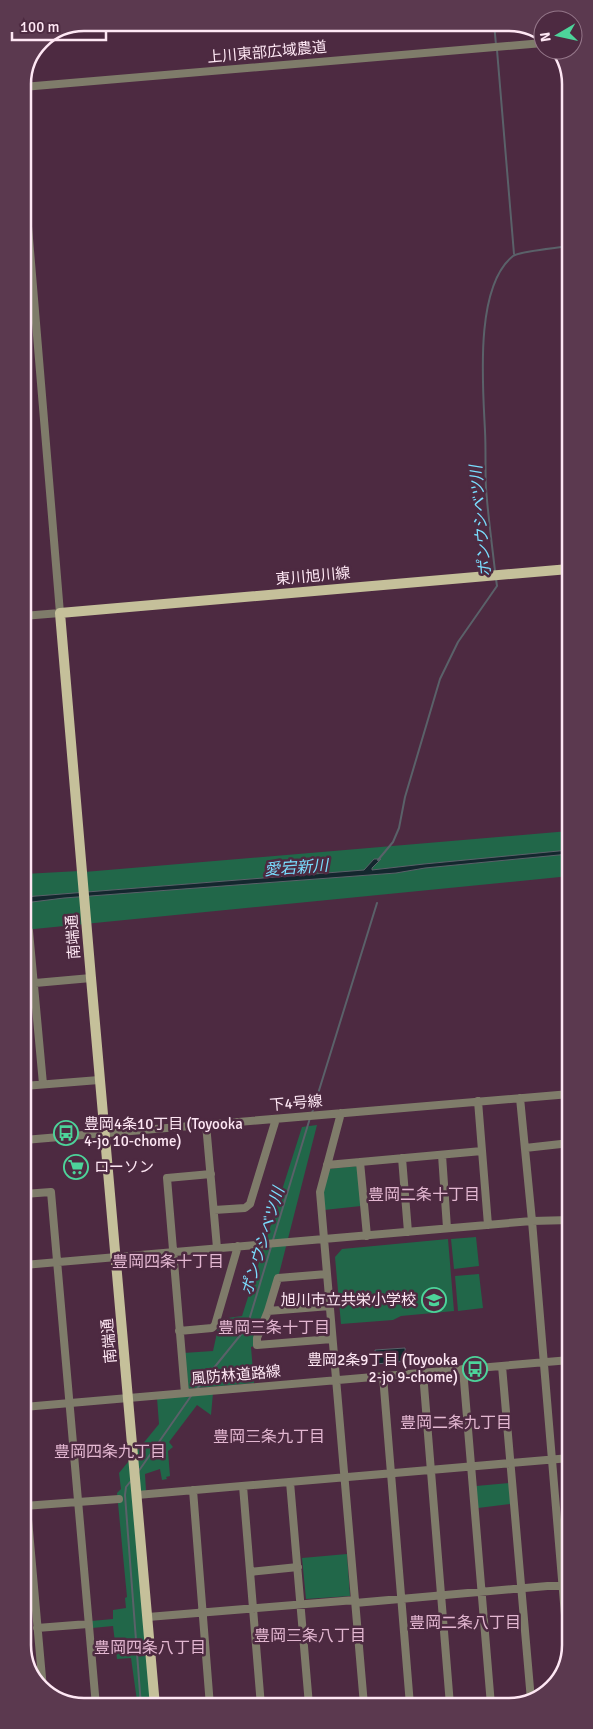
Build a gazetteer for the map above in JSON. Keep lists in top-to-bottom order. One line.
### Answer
{"streets":{"main road":["東川旭川線","南端通"],"street":["上川東部広域農道","下4号線","風防林道路線"]},"crossings":[["東川旭川線","南端通"],["南端通","下4号線"],["南端通","風防林道路線"]],"districts":["豊岡二条十丁目","豊岡四条十丁目","豊岡三条十丁目","豊岡二条九丁目","豊岡三条九丁目","豊岡四条九丁目","豊岡二条八丁目","豊岡三条八丁目","豊岡四条八丁目"],"water":["ポンウシベツ川","愛宕新川"],"places":{"bus stop":["豊岡4条10丁目 (Toyooka 4-jo 10-chome)","豊岡2条9丁目 (Toyooka 2-jo 9-chome)"],"supermarket":["ローソン"],"school or university":["旭川市立共栄小学校"]},"scale_bar":"100 m","north":"left"}
